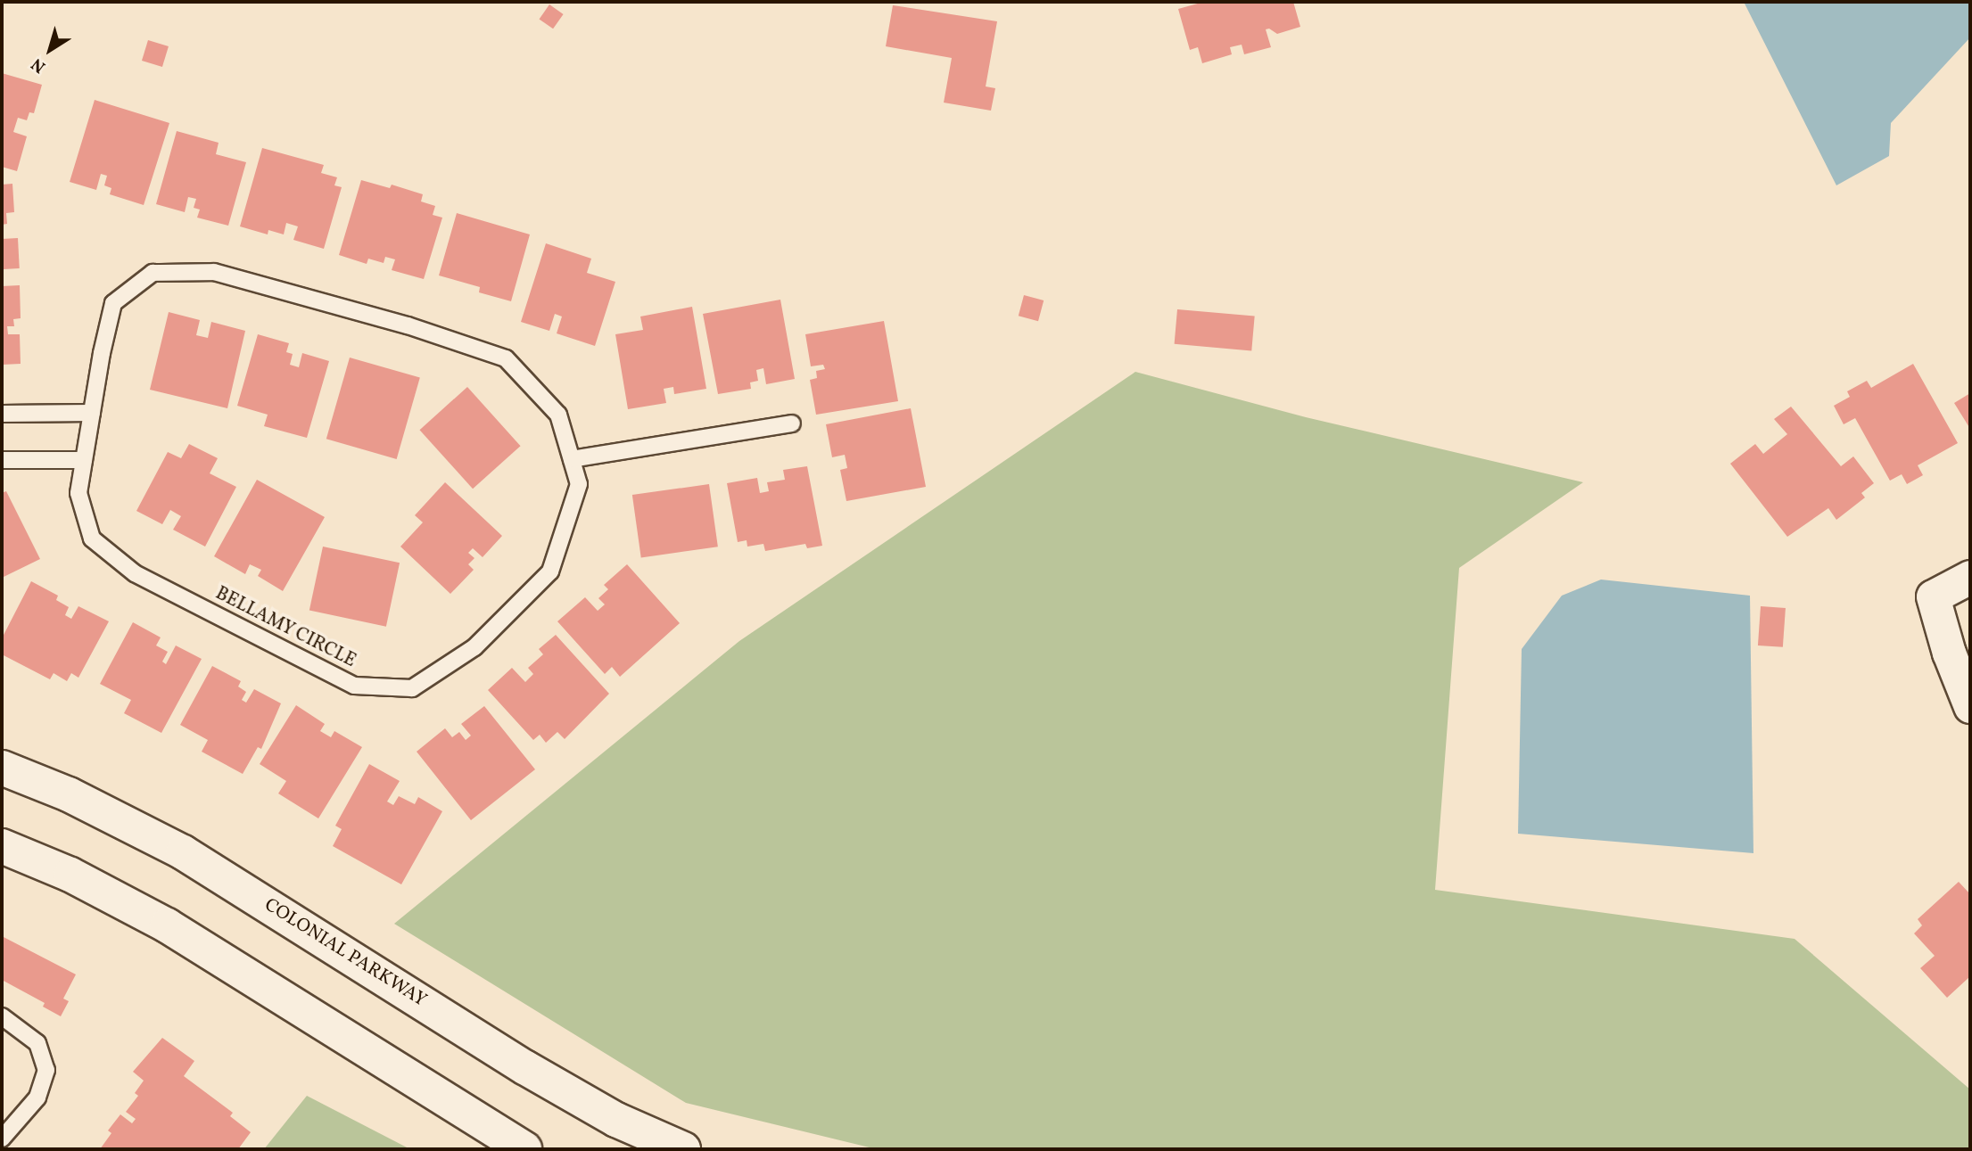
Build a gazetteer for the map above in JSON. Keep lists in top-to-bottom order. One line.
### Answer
{"streets":{"street":["COLONIAL PARKWAY"],"lane":["BELLAMY CIRCLE"]},"north":"bottom left"}
